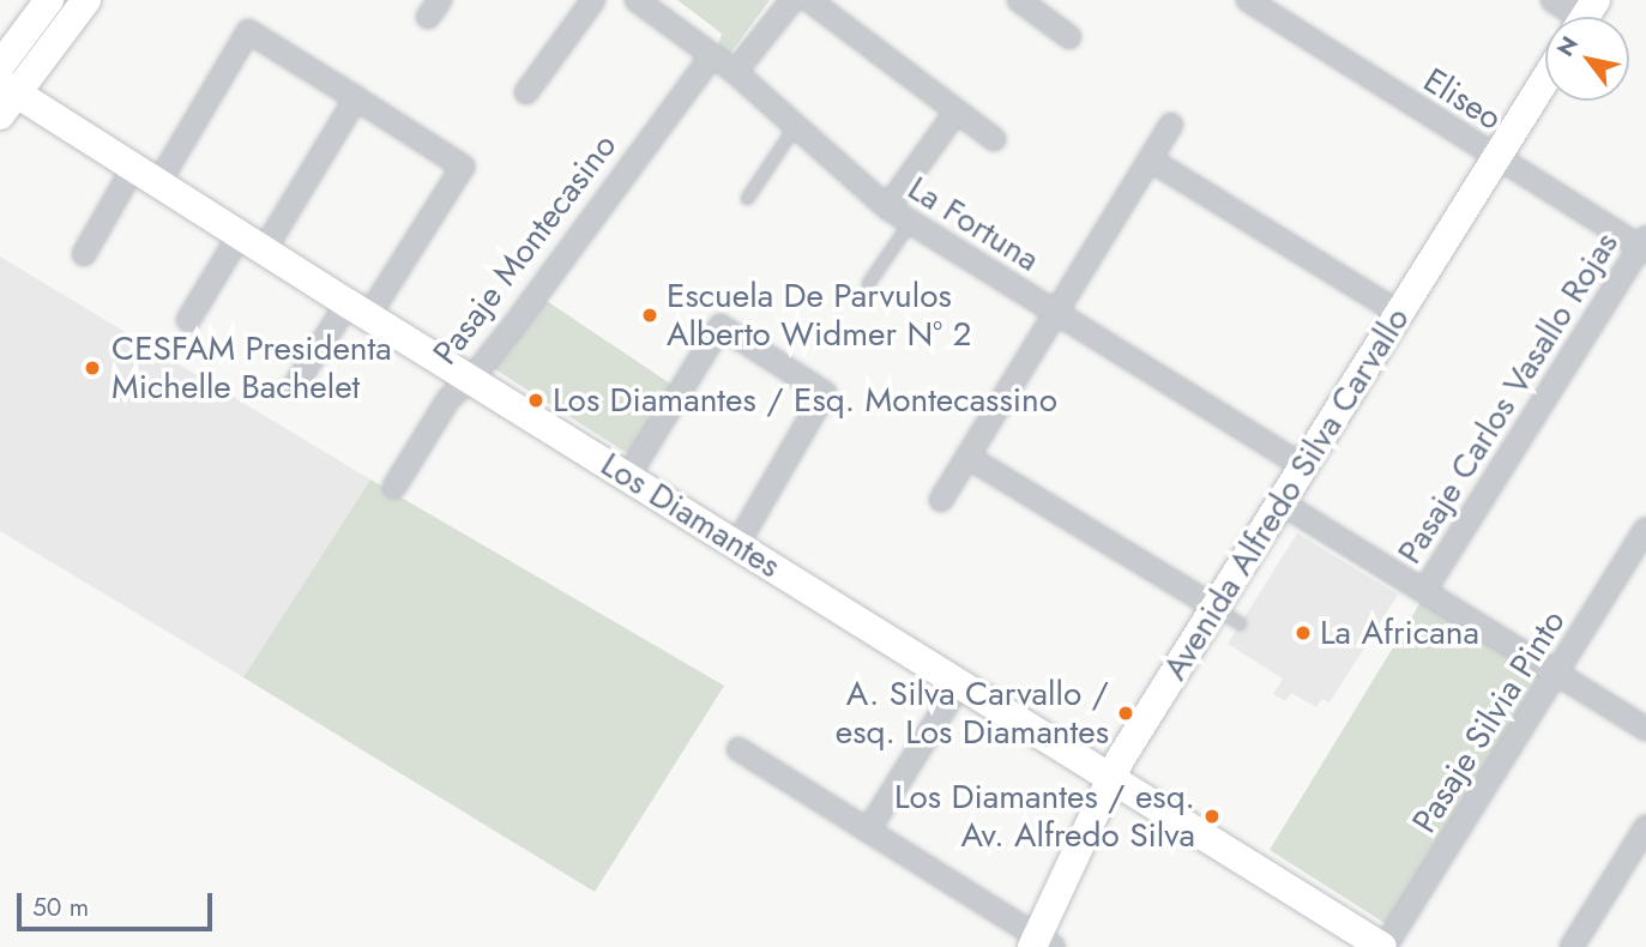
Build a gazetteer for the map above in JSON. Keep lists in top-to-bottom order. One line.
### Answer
{"streets":{"street":["Eliseo","La Fortuna","Pasaje Montecasino","Pasaje Carlos Vasallo Rojas","Avenida Alfredo Silva Carvallo","Los Diamantes","Pasaje Silvia Pinto"]},"crossings":[["Eliseo","Pasaje Carlos Vasallo Rojas"],["Eliseo","Avenida Alfredo Silva Carvallo"],["La Fortuna","Pasaje Montecasino"],["La Fortuna","Avenida Alfredo Silva Carvallo"],["Pasaje Montecasino","Los Diamantes"],["Avenida Alfredo Silva Carvallo","Los Diamantes"],["Los Diamantes","Pasaje Silvia Pinto"]],"places":["Escuela De Parvulos Alberto Widmer Nº 2","CESFAM Presidenta Michelle Bachelet","Los Diamantes / Esq. Montecassino","La Africana","A. Silva Carvallo / esq. Los Diamantes","Los Diamantes / esq. Av. Alfredo Silva"],"scale_bar":"50 m","north":"top left"}
